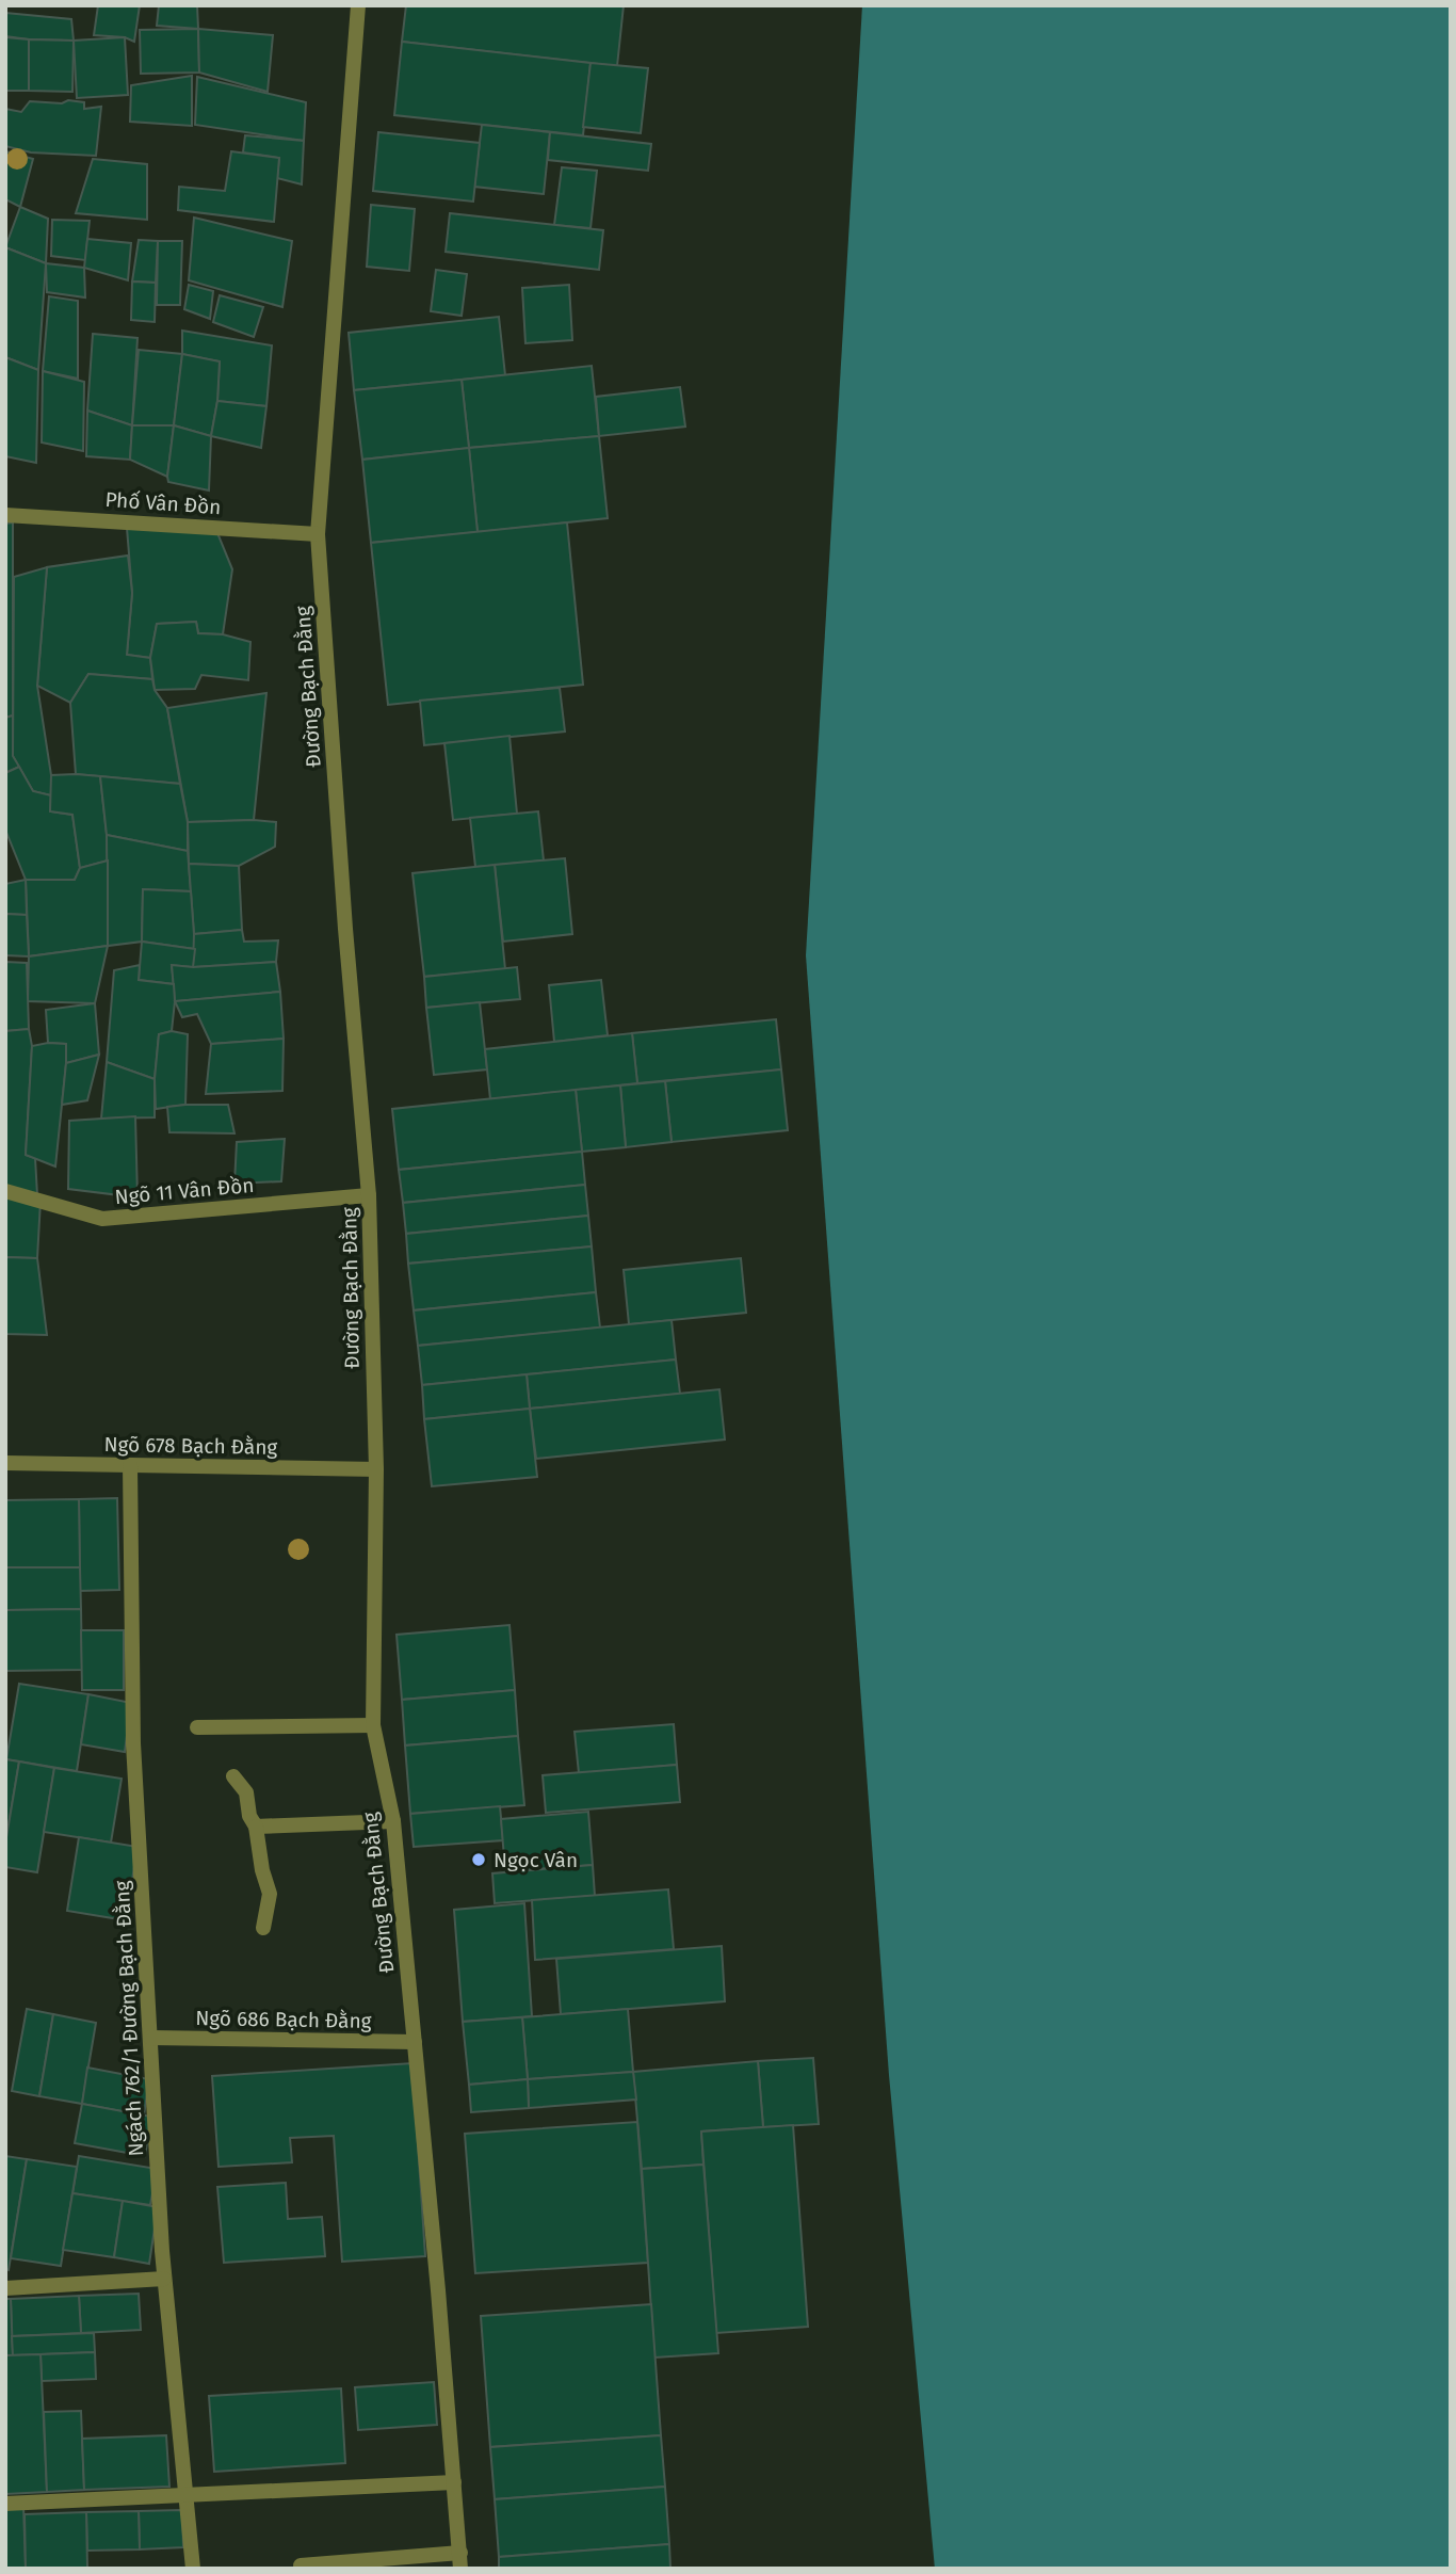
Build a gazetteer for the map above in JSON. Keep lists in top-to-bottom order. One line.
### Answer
{"streets":{"street":["Phố Vân Đồn","Đường Bạch Đằng","Ngõ 11 Vân Đồn","Ngõ 678 Bạch Đằng","Ngách 762/1 Đường Bạch Đằng","Ngõ 686 Bạch Đằng"]},"crossings":[["Phố Vân Đồn","Đường Bạch Đằng"],["Đường Bạch Đằng","Ngõ 11 Vân Đồn"],["Đường Bạch Đằng","Ngõ 678 Bạch Đằng"],["Đường Bạch Đằng","Ngõ 686 Bạch Đằng"],["Ngõ 678 Bạch Đằng","Ngách 762/1 Đường Bạch Đằng"],["Ngách 762/1 Đường Bạch Đằng","Ngõ 686 Bạch Đằng"]],"places":["Ngọc Vân"]}
